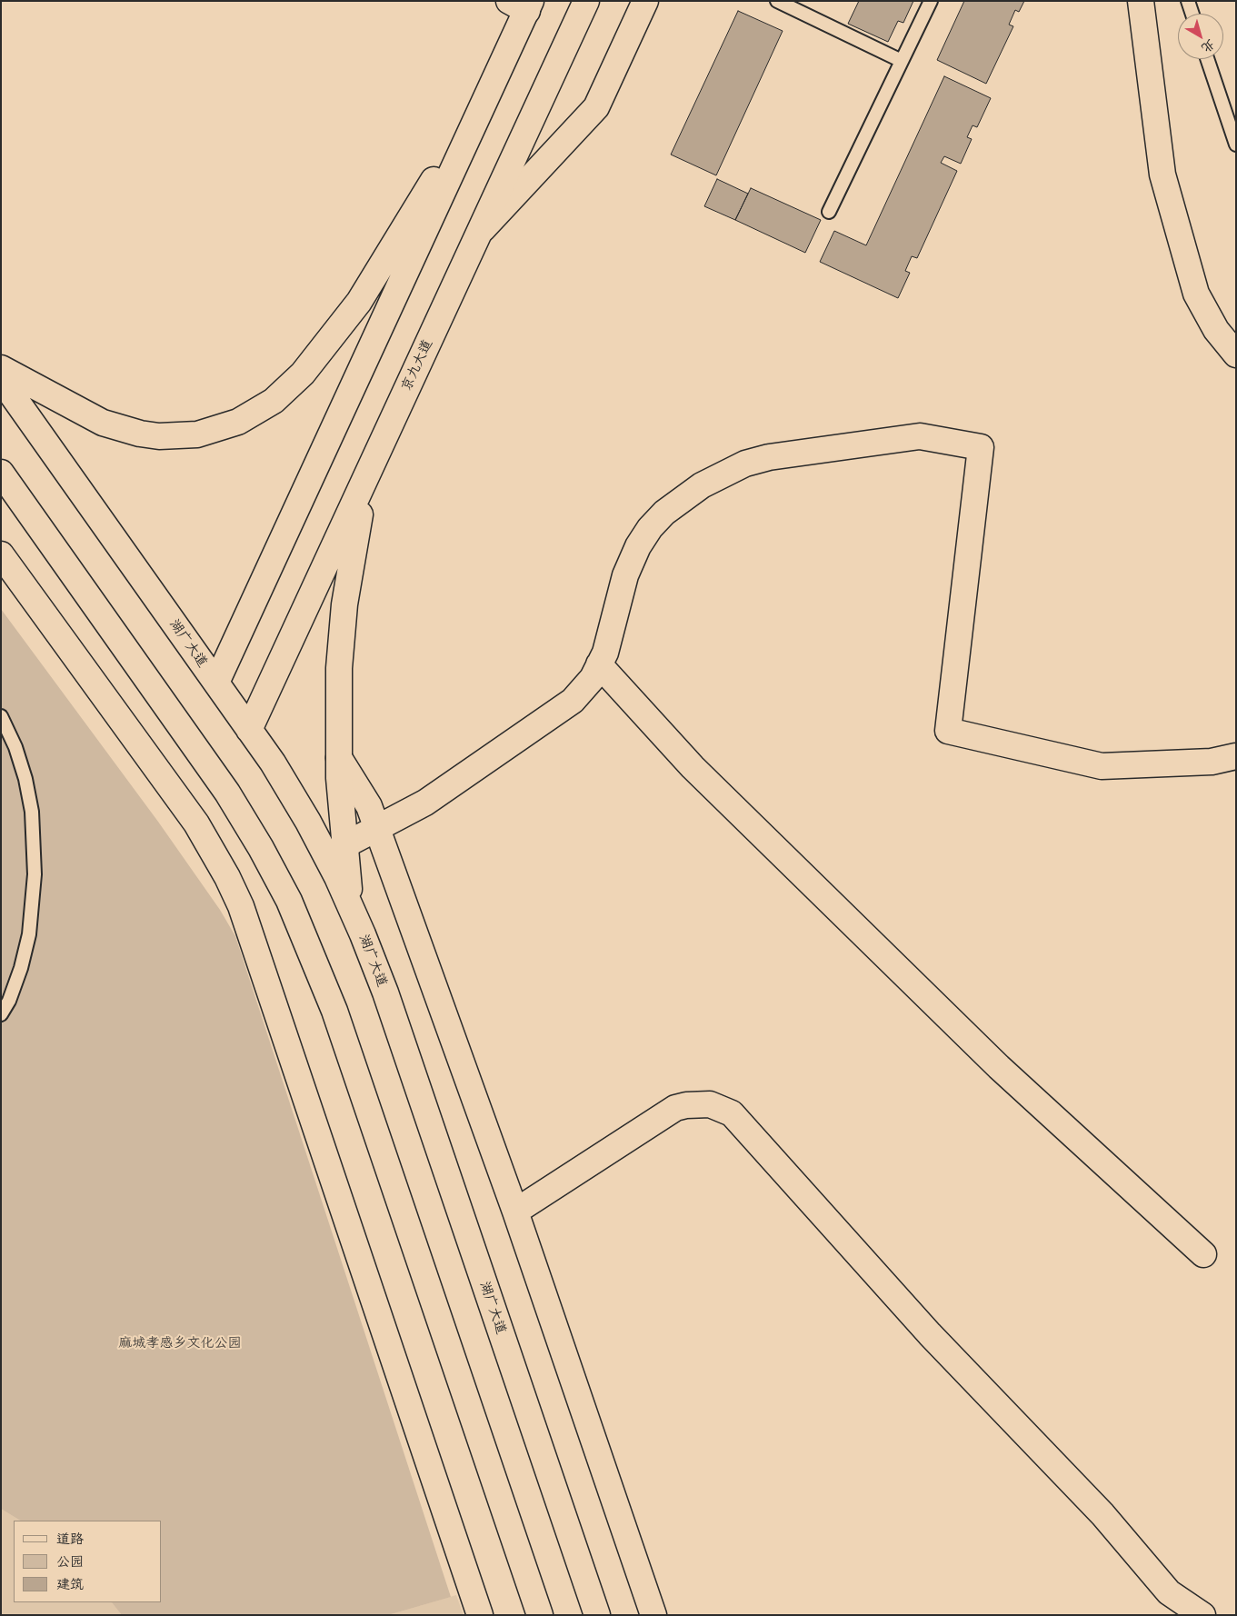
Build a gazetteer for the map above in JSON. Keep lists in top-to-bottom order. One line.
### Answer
{"streets":{"street":["京九大道","湖广大道"]},"crossings":[["京九大道","湖广大道"]],"parks":["麻城孝感乡文化公园"],"legend":["道路","公园","建筑"],"north":"bottom right"}
